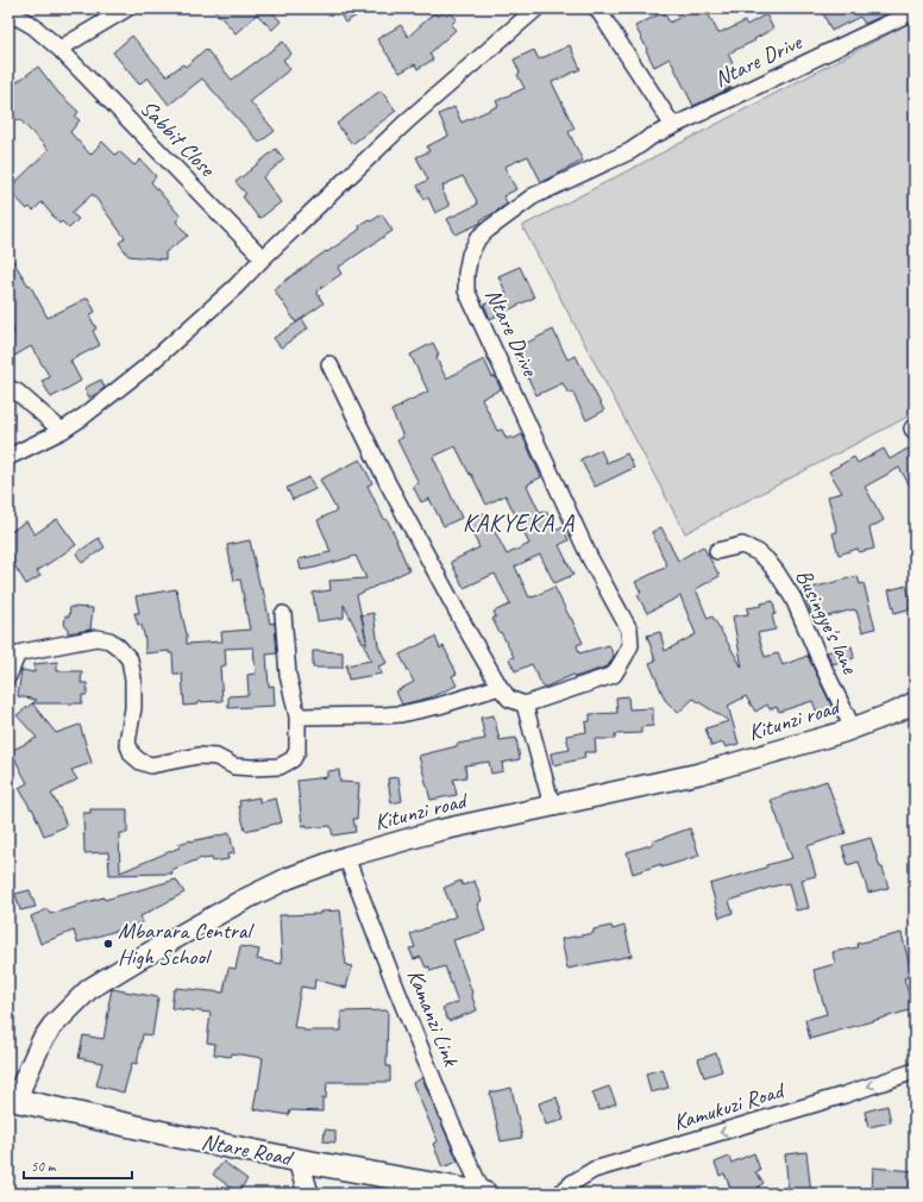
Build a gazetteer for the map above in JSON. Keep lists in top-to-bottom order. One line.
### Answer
{"streets":{"main road":["Ntare Road"],"street":["Ntare Drive","Sabbit Close","Busingye's lane","Kitunzi road","Kamanzi Link","Kamukuzi Road"]},"crossings":[["Busingye's lane","Kitunzi road"],["Kitunzi road","Kamanzi Link"],["Kitunzi road","Ntare Road"],["Kamanzi Link","Ntare Road"]],"one_way":["Kamukuzi Road"],"districts":["KAKYEKA A"],"places":["Mbarara Central High School"],"scale_bar":"50 m"}
